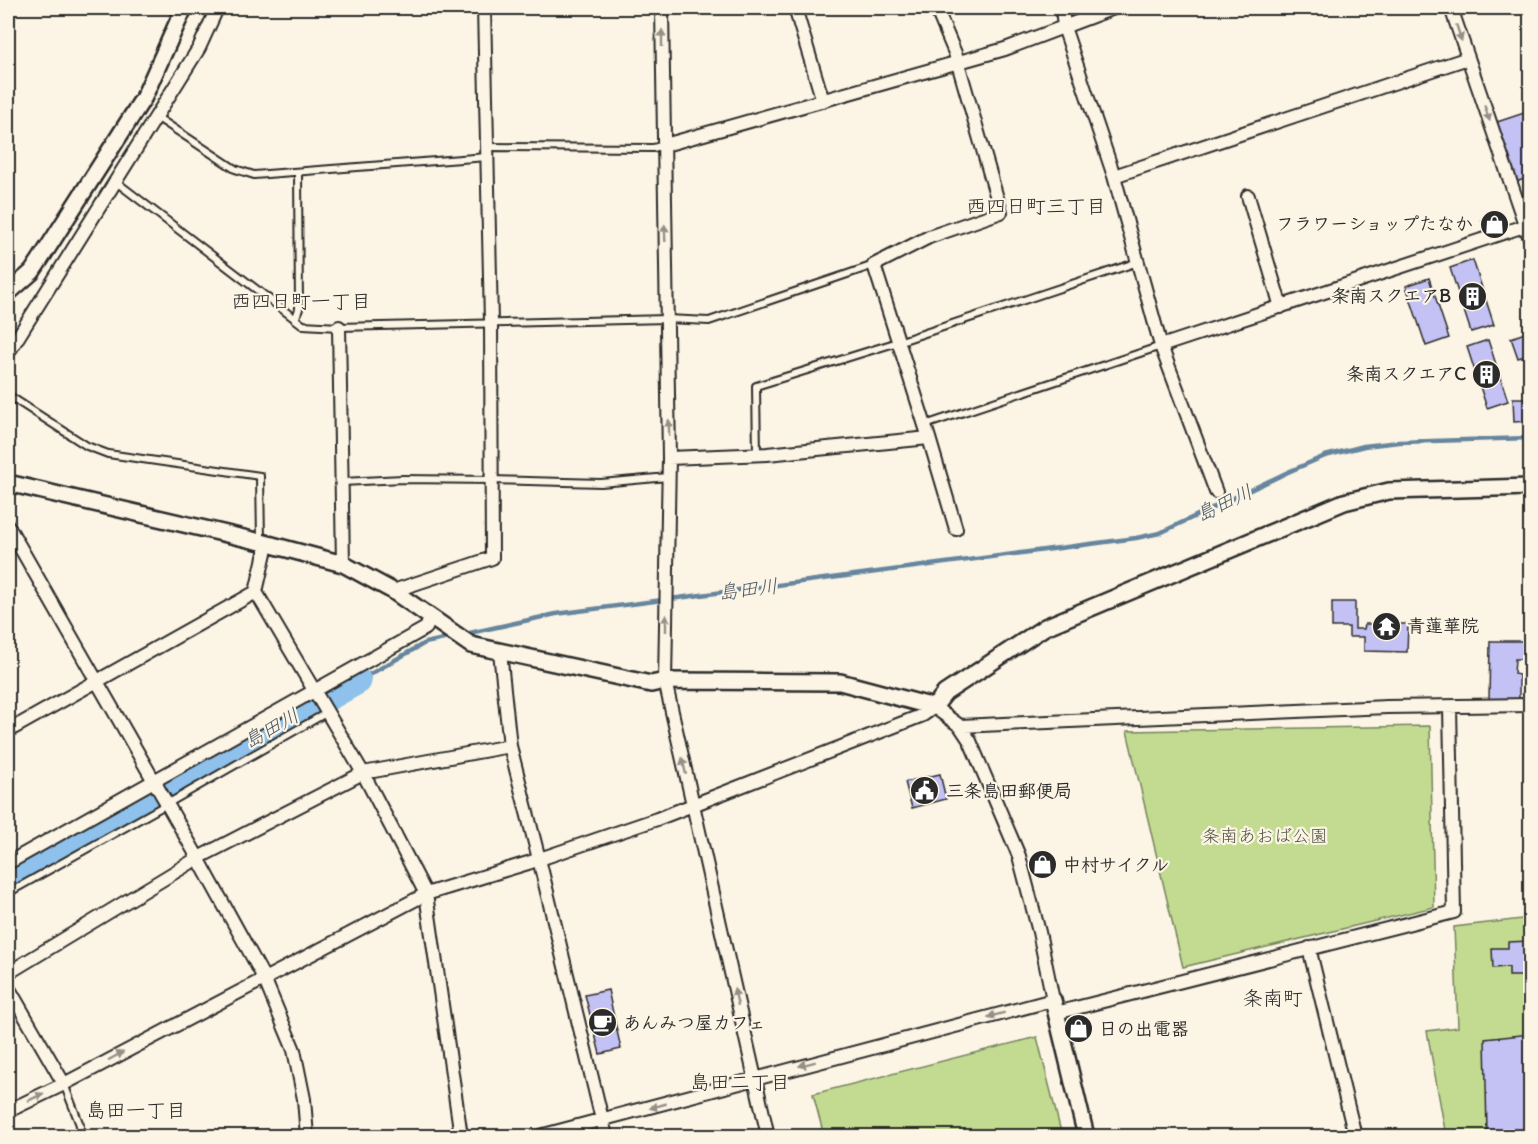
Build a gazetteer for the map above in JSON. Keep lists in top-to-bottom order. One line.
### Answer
{"districts":["西四日町三丁目","西四日町一丁目","条南町","島田二丁目","島田一丁目"],"water":["島田川"],"parks":["条南あおば公園"],"places":{"shop":["フラワーショップたなか","中村サイクル","日の出電器"],"building":["条南スクエアB","条南スクエアC"],"temple":["青蓮華院"],"public building":["三条島田郵便局"],"cafe":["あんみつ屋カフェ"]}}
